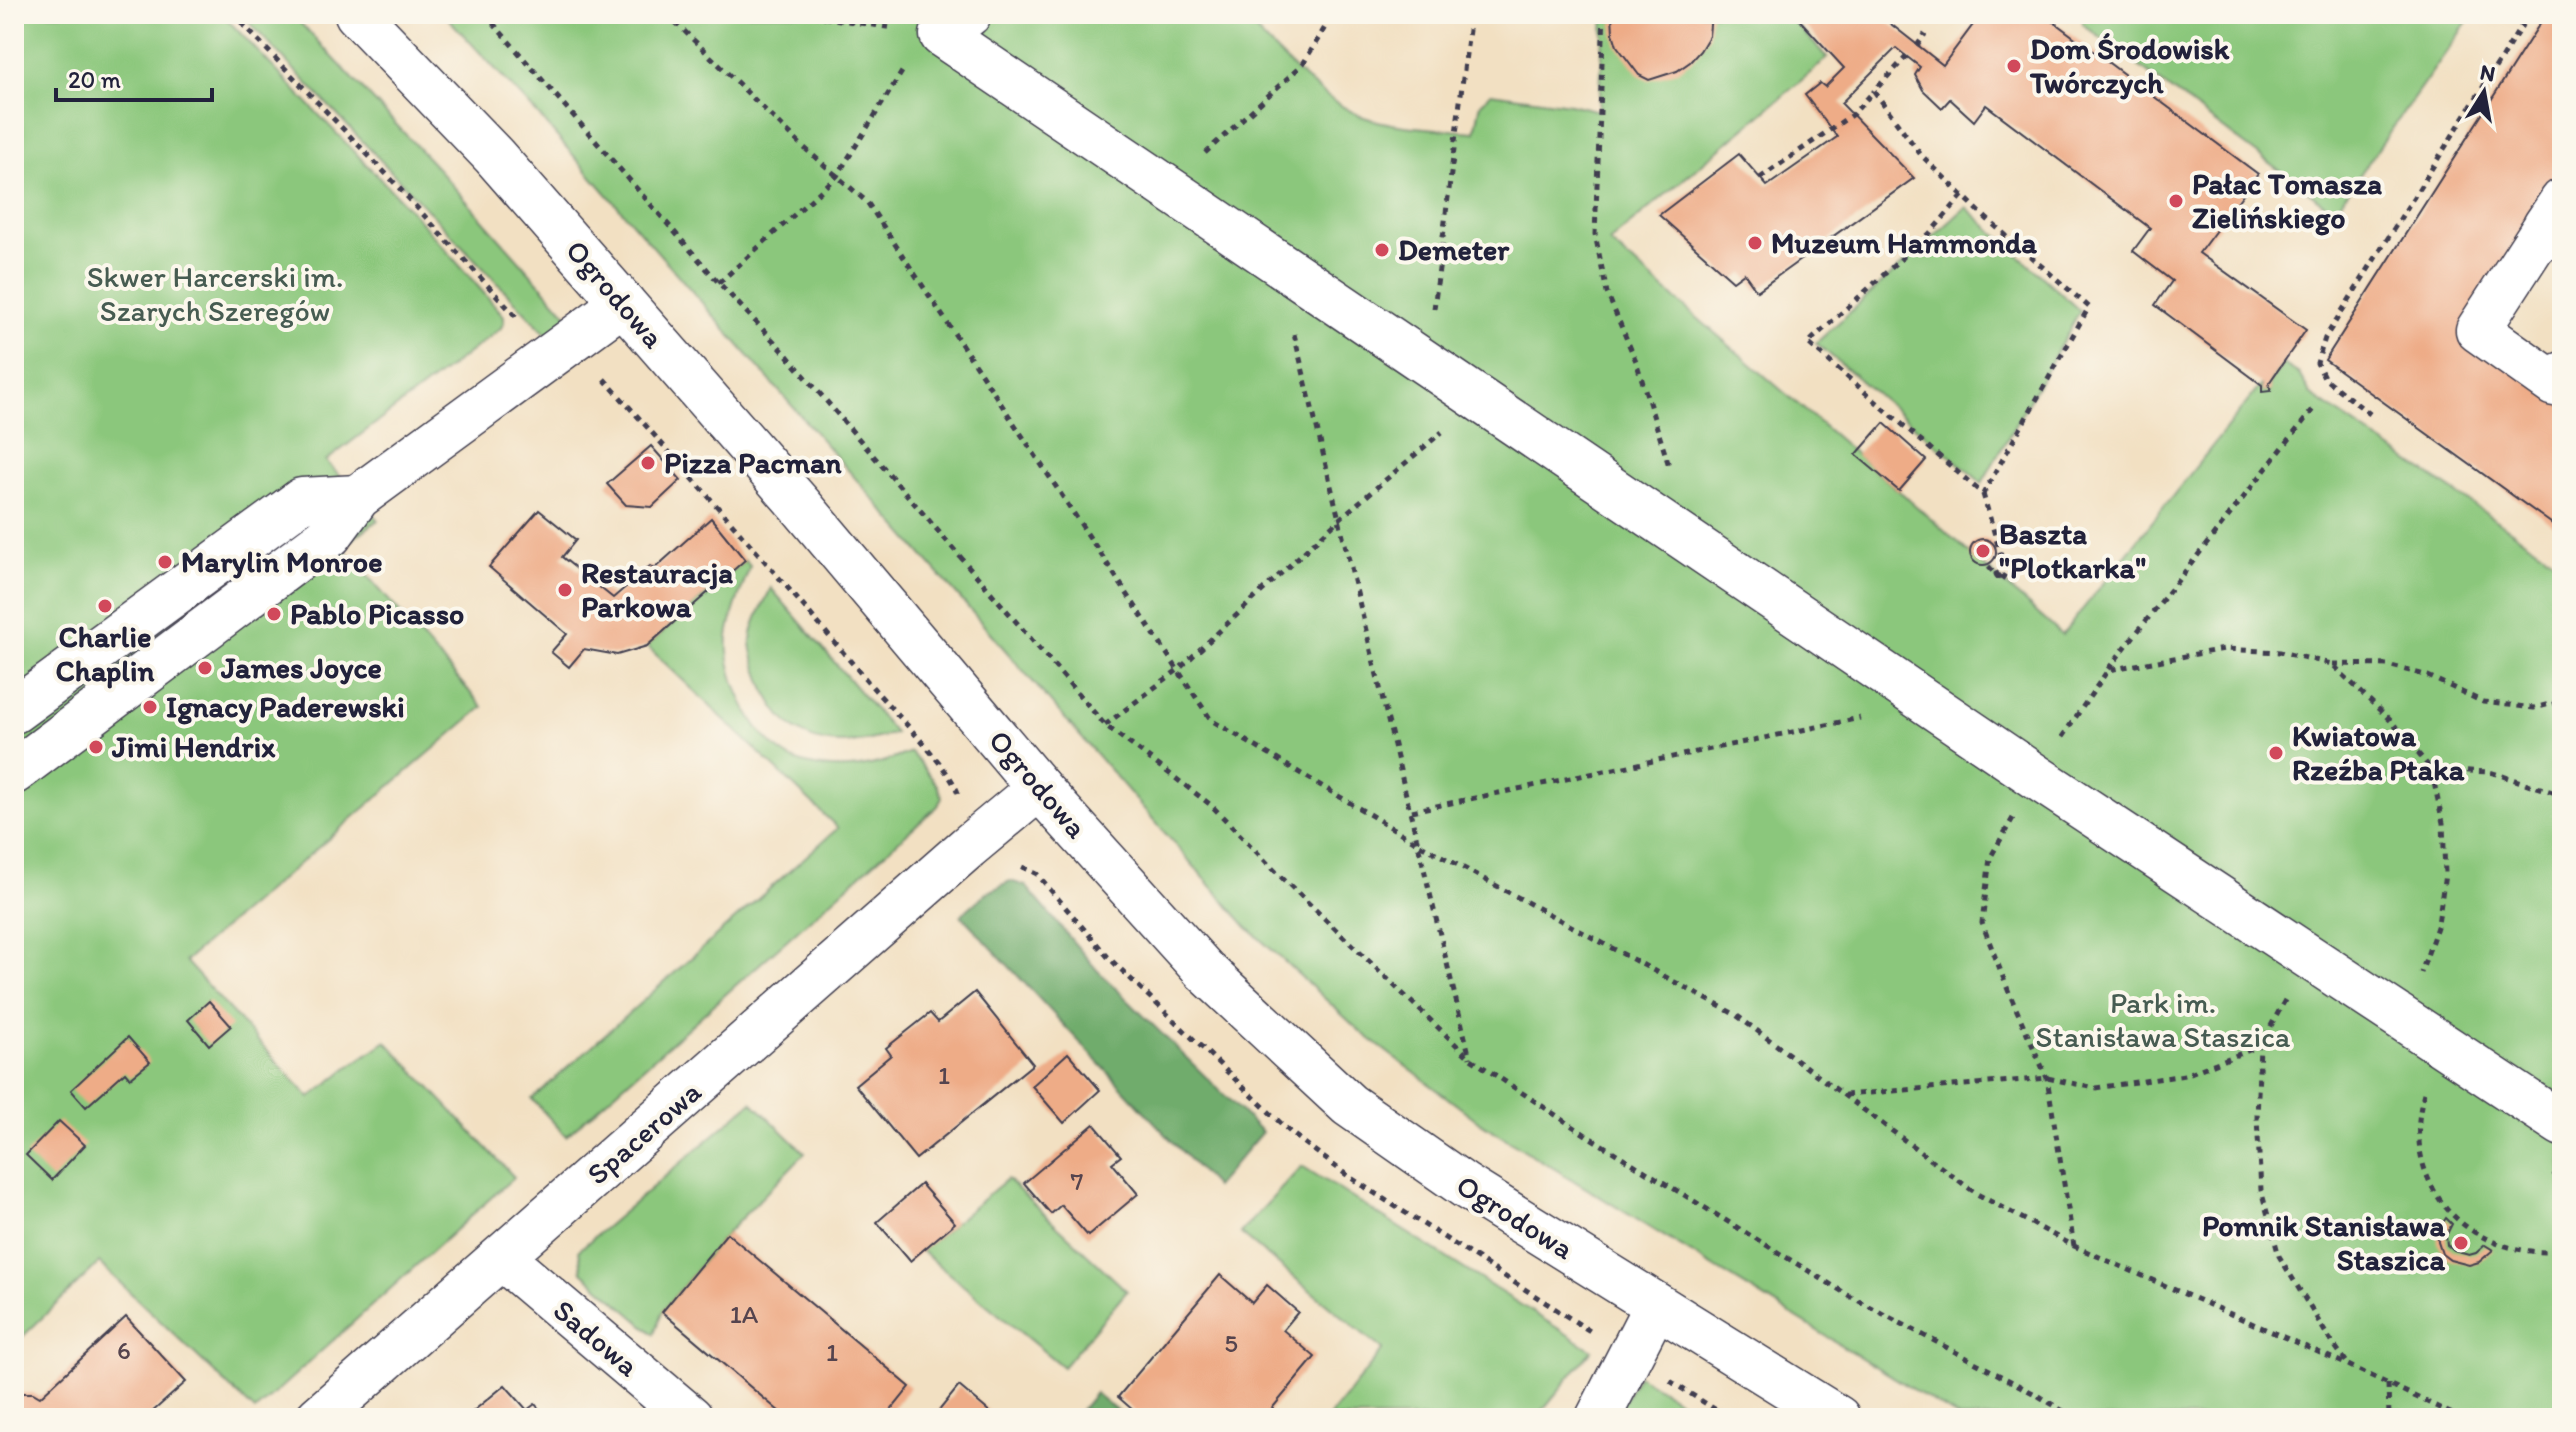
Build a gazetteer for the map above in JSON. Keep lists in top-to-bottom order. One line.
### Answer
{"streets":{"street":["Ogrodowa","Spacerowa","Sadowa"]},"crossings":[["Ogrodowa","Spacerowa"],["Spacerowa","Sadowa"]],"parks":["Skwer Harcerski im. Szarych Szeregów","Park im. Stanisława Staszica"],"places":["Dom Środowisk Twórczych","Pałac Tomasza Zielińskiego","Muzeum Hammonda","Demeter","Pizza Pacman","Baszta \"Plotkarka\"","Marylin Monroe","Restauracja Parkowa","Charlie Chaplin","Pablo Picasso","James Joyce","Ignacy Paderewski","Jimi Hendrix","Kwiatowa Rzeźba Ptaka","Pomnik Stanisława Staszica"],"house_numbers":["1","7","1A","5","6","1"],"scale_bar":"20 m","north":"top"}
